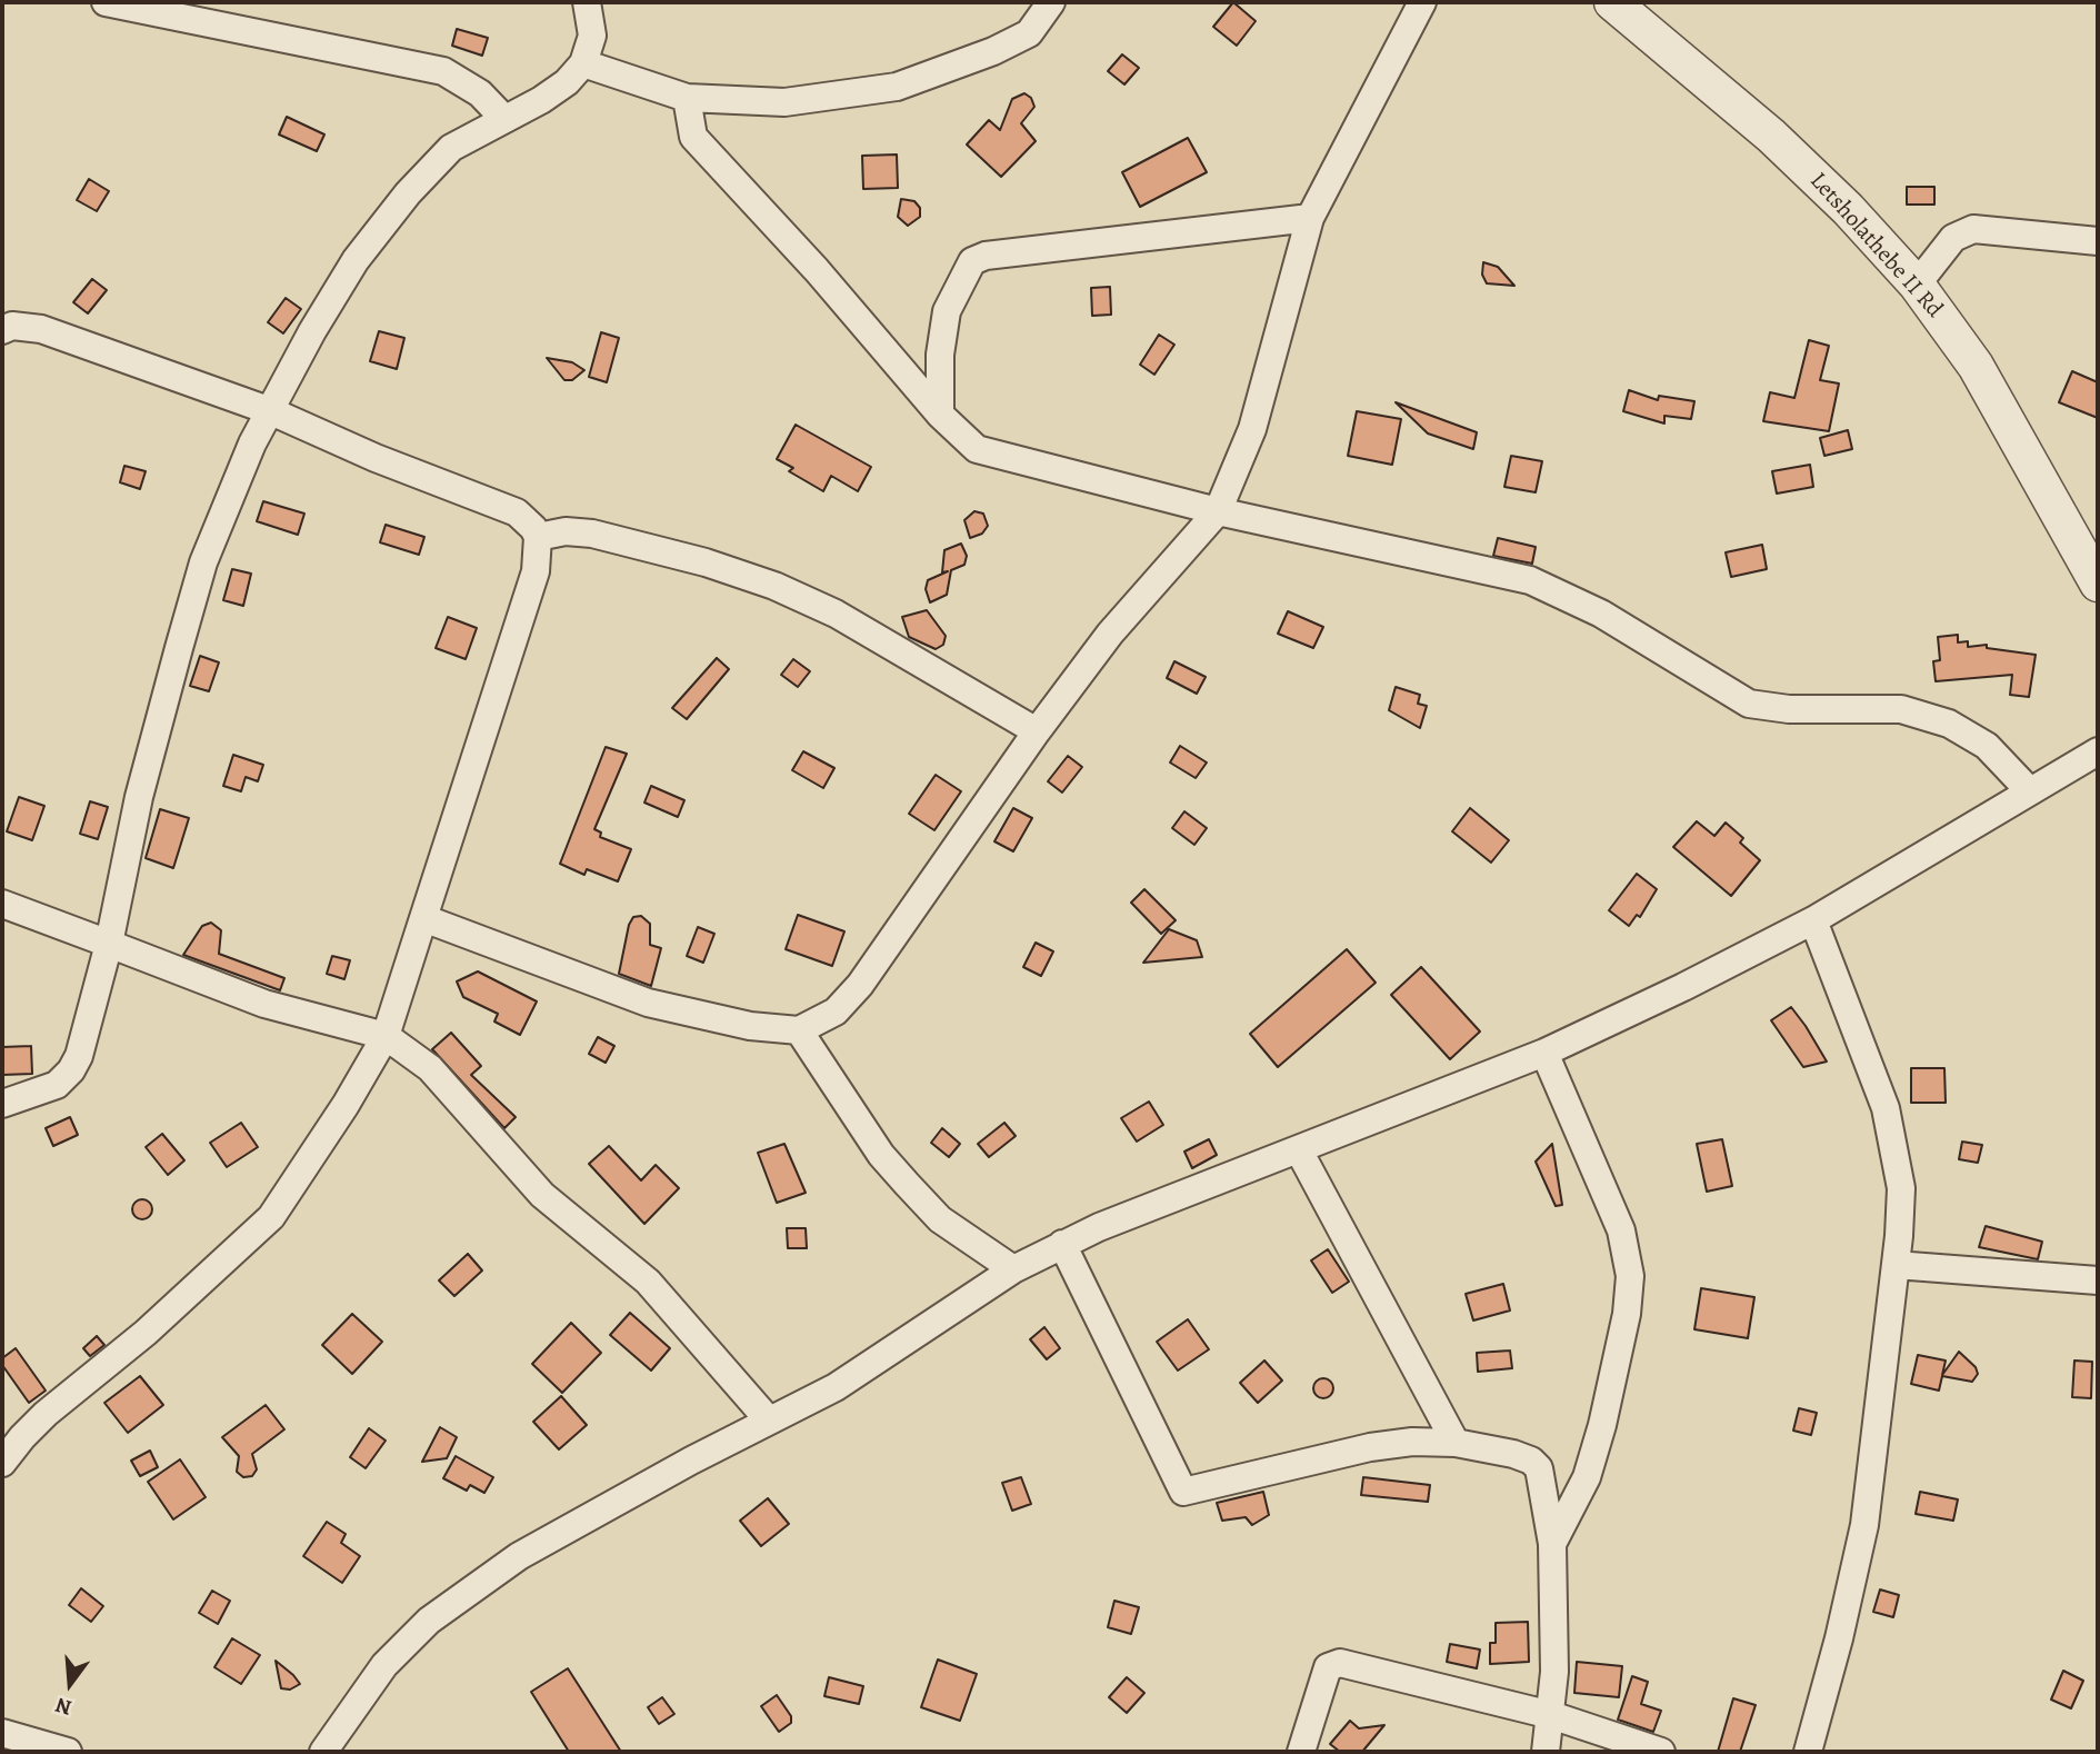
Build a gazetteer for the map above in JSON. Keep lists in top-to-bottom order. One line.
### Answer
{"streets":{"street":["Letsholathebe II Rd"]},"north":"bottom"}
